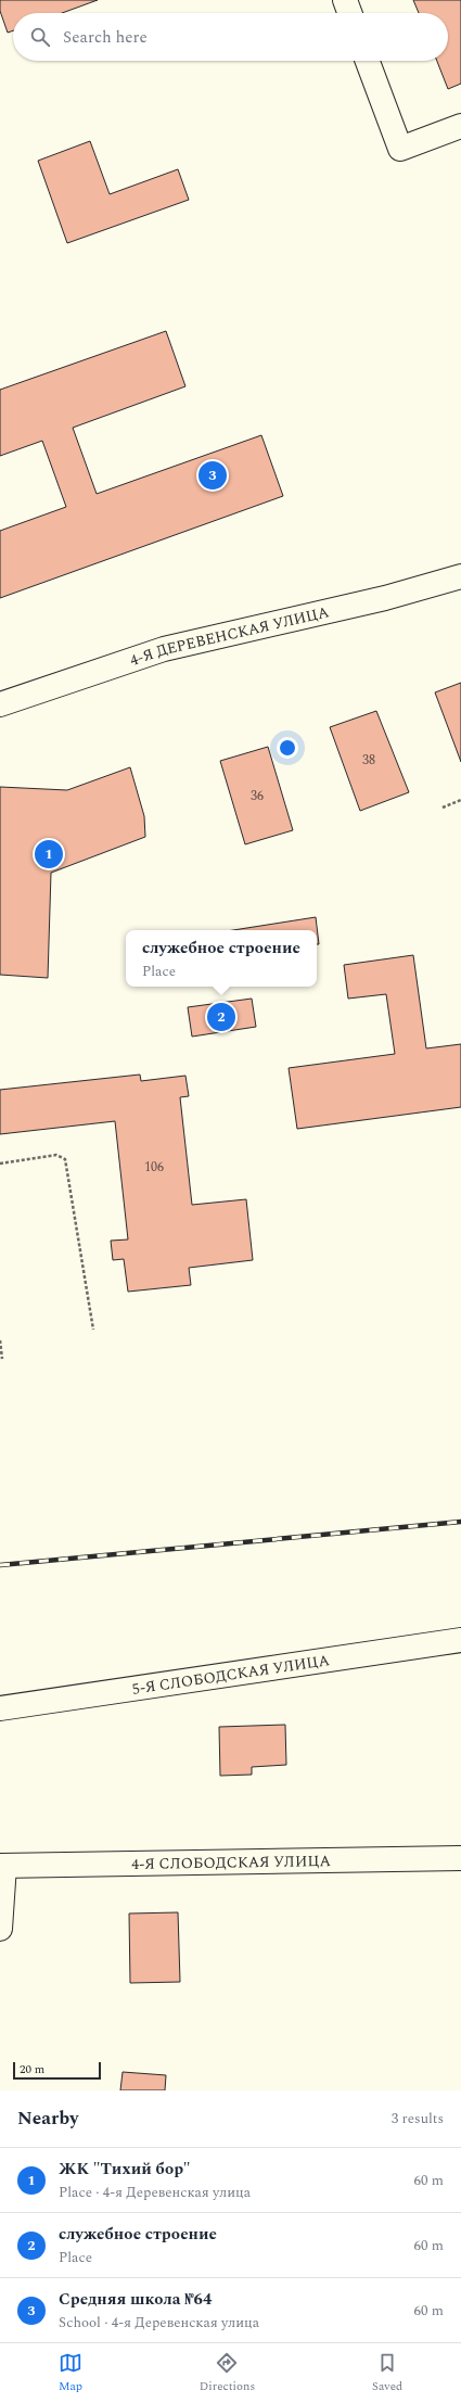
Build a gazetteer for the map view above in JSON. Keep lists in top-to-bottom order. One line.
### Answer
{"streets":{"street":["4-Я ДЕРЕВЕНСКАЯ УЛИЦА","5-Я СЛОБОДСКАЯ УЛИЦА","4-Я СЛОБОДСКАЯ УЛИЦА"]},"house_numbers":["38","36","106"],"scale_bar":"20 m","page":{"search":"Search here","pins":["3","1","2"],"popup":["служебное строение","Place"],"scale":"20 m","heading":["Nearby","3 results"],"list":[{"mark":"1","name":"ЖК \"Тихий бор\"","note":"Place · 4-я Деревенская улица","value":"60 m"},{"mark":"2","name":"служебное строение","note":"Place","value":"60 m"},{"mark":"3","name":"Средняя школа №64","note":"School · 4-я Деревенская улица","value":"60 m"}],"nav":["Map","Directions","Saved"]}}
